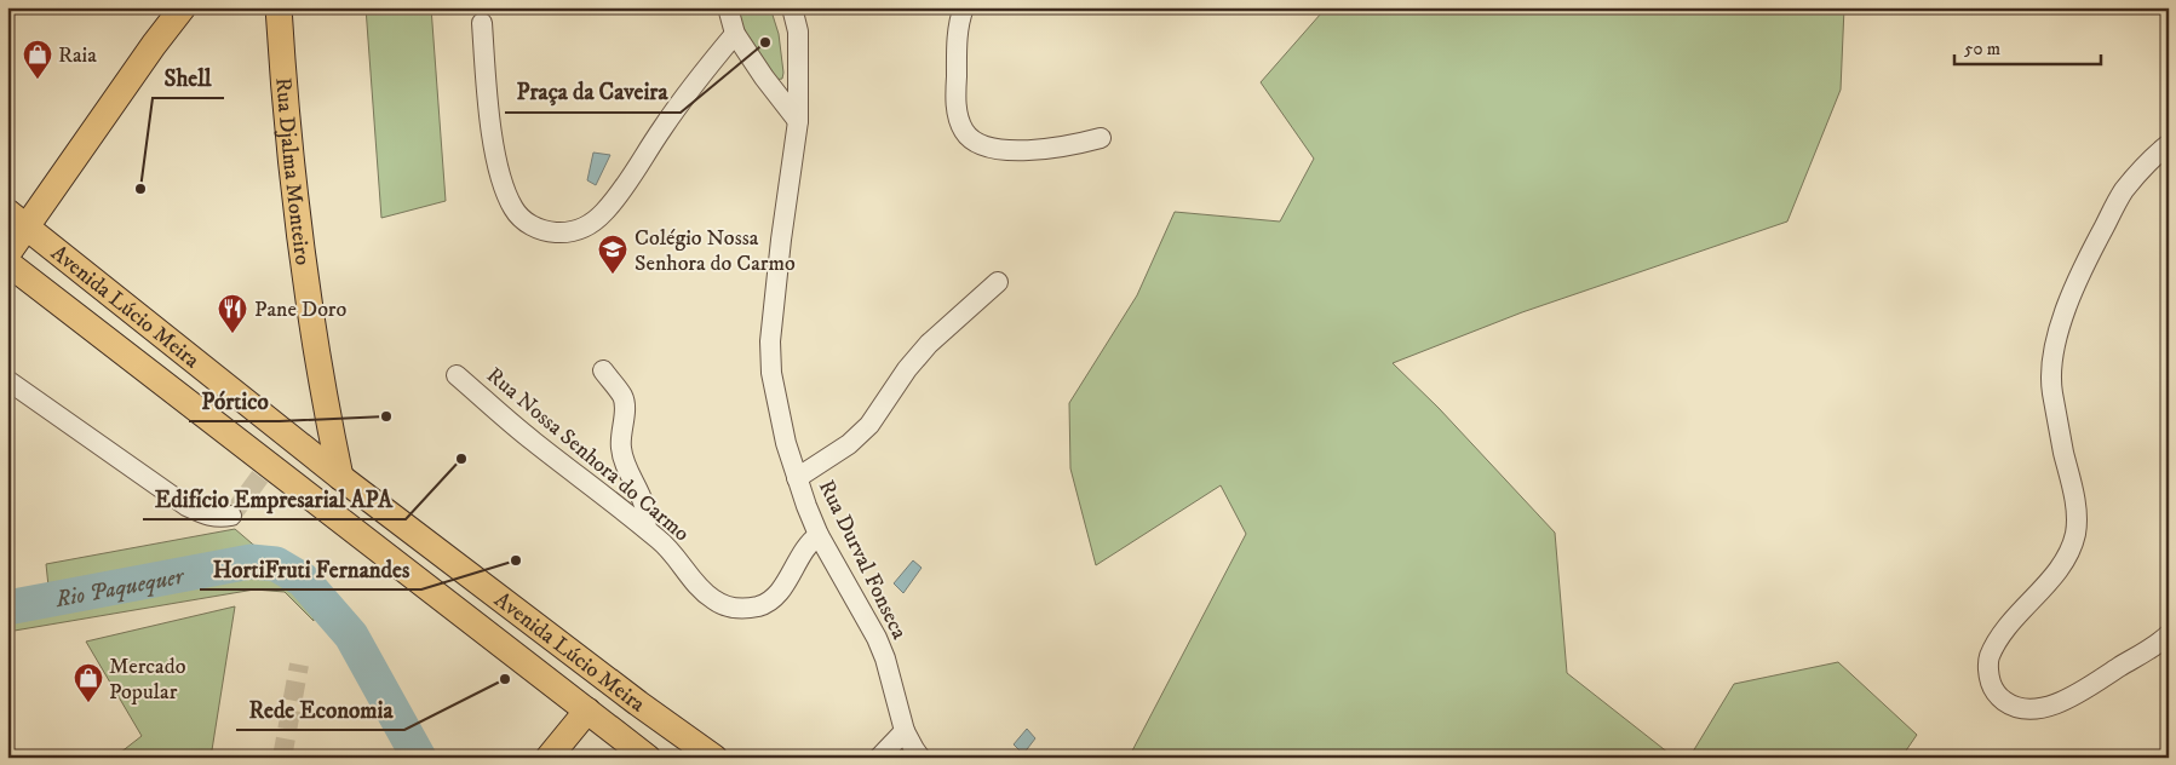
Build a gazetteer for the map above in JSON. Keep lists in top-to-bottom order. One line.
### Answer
{"streets":{"main road":["Rua Djalma Monteiro","Avenida Lúcio Meira"],"street":["Rua Nossa Senhora do Carmo","Rua Durval Fonseca"]},"crossings":[["Rua Djalma Monteiro","Avenida Lúcio Meira"],["Rua Nossa Senhora do Carmo","Rua Durval Fonseca"]],"water":["Rio Paquequer"],"places":{"other":["Praça da Caveira","Shell","Pórtico","Edifício Empresarial APA","HortiFruti Fernandes","Rede Economia"],"shop":["Raia","Mercado Popular"],"school or university":["Colégio Nossa Senhora do Carmo"],"restaurant":["Pane Doro"]},"scale_bar":"50 m"}
